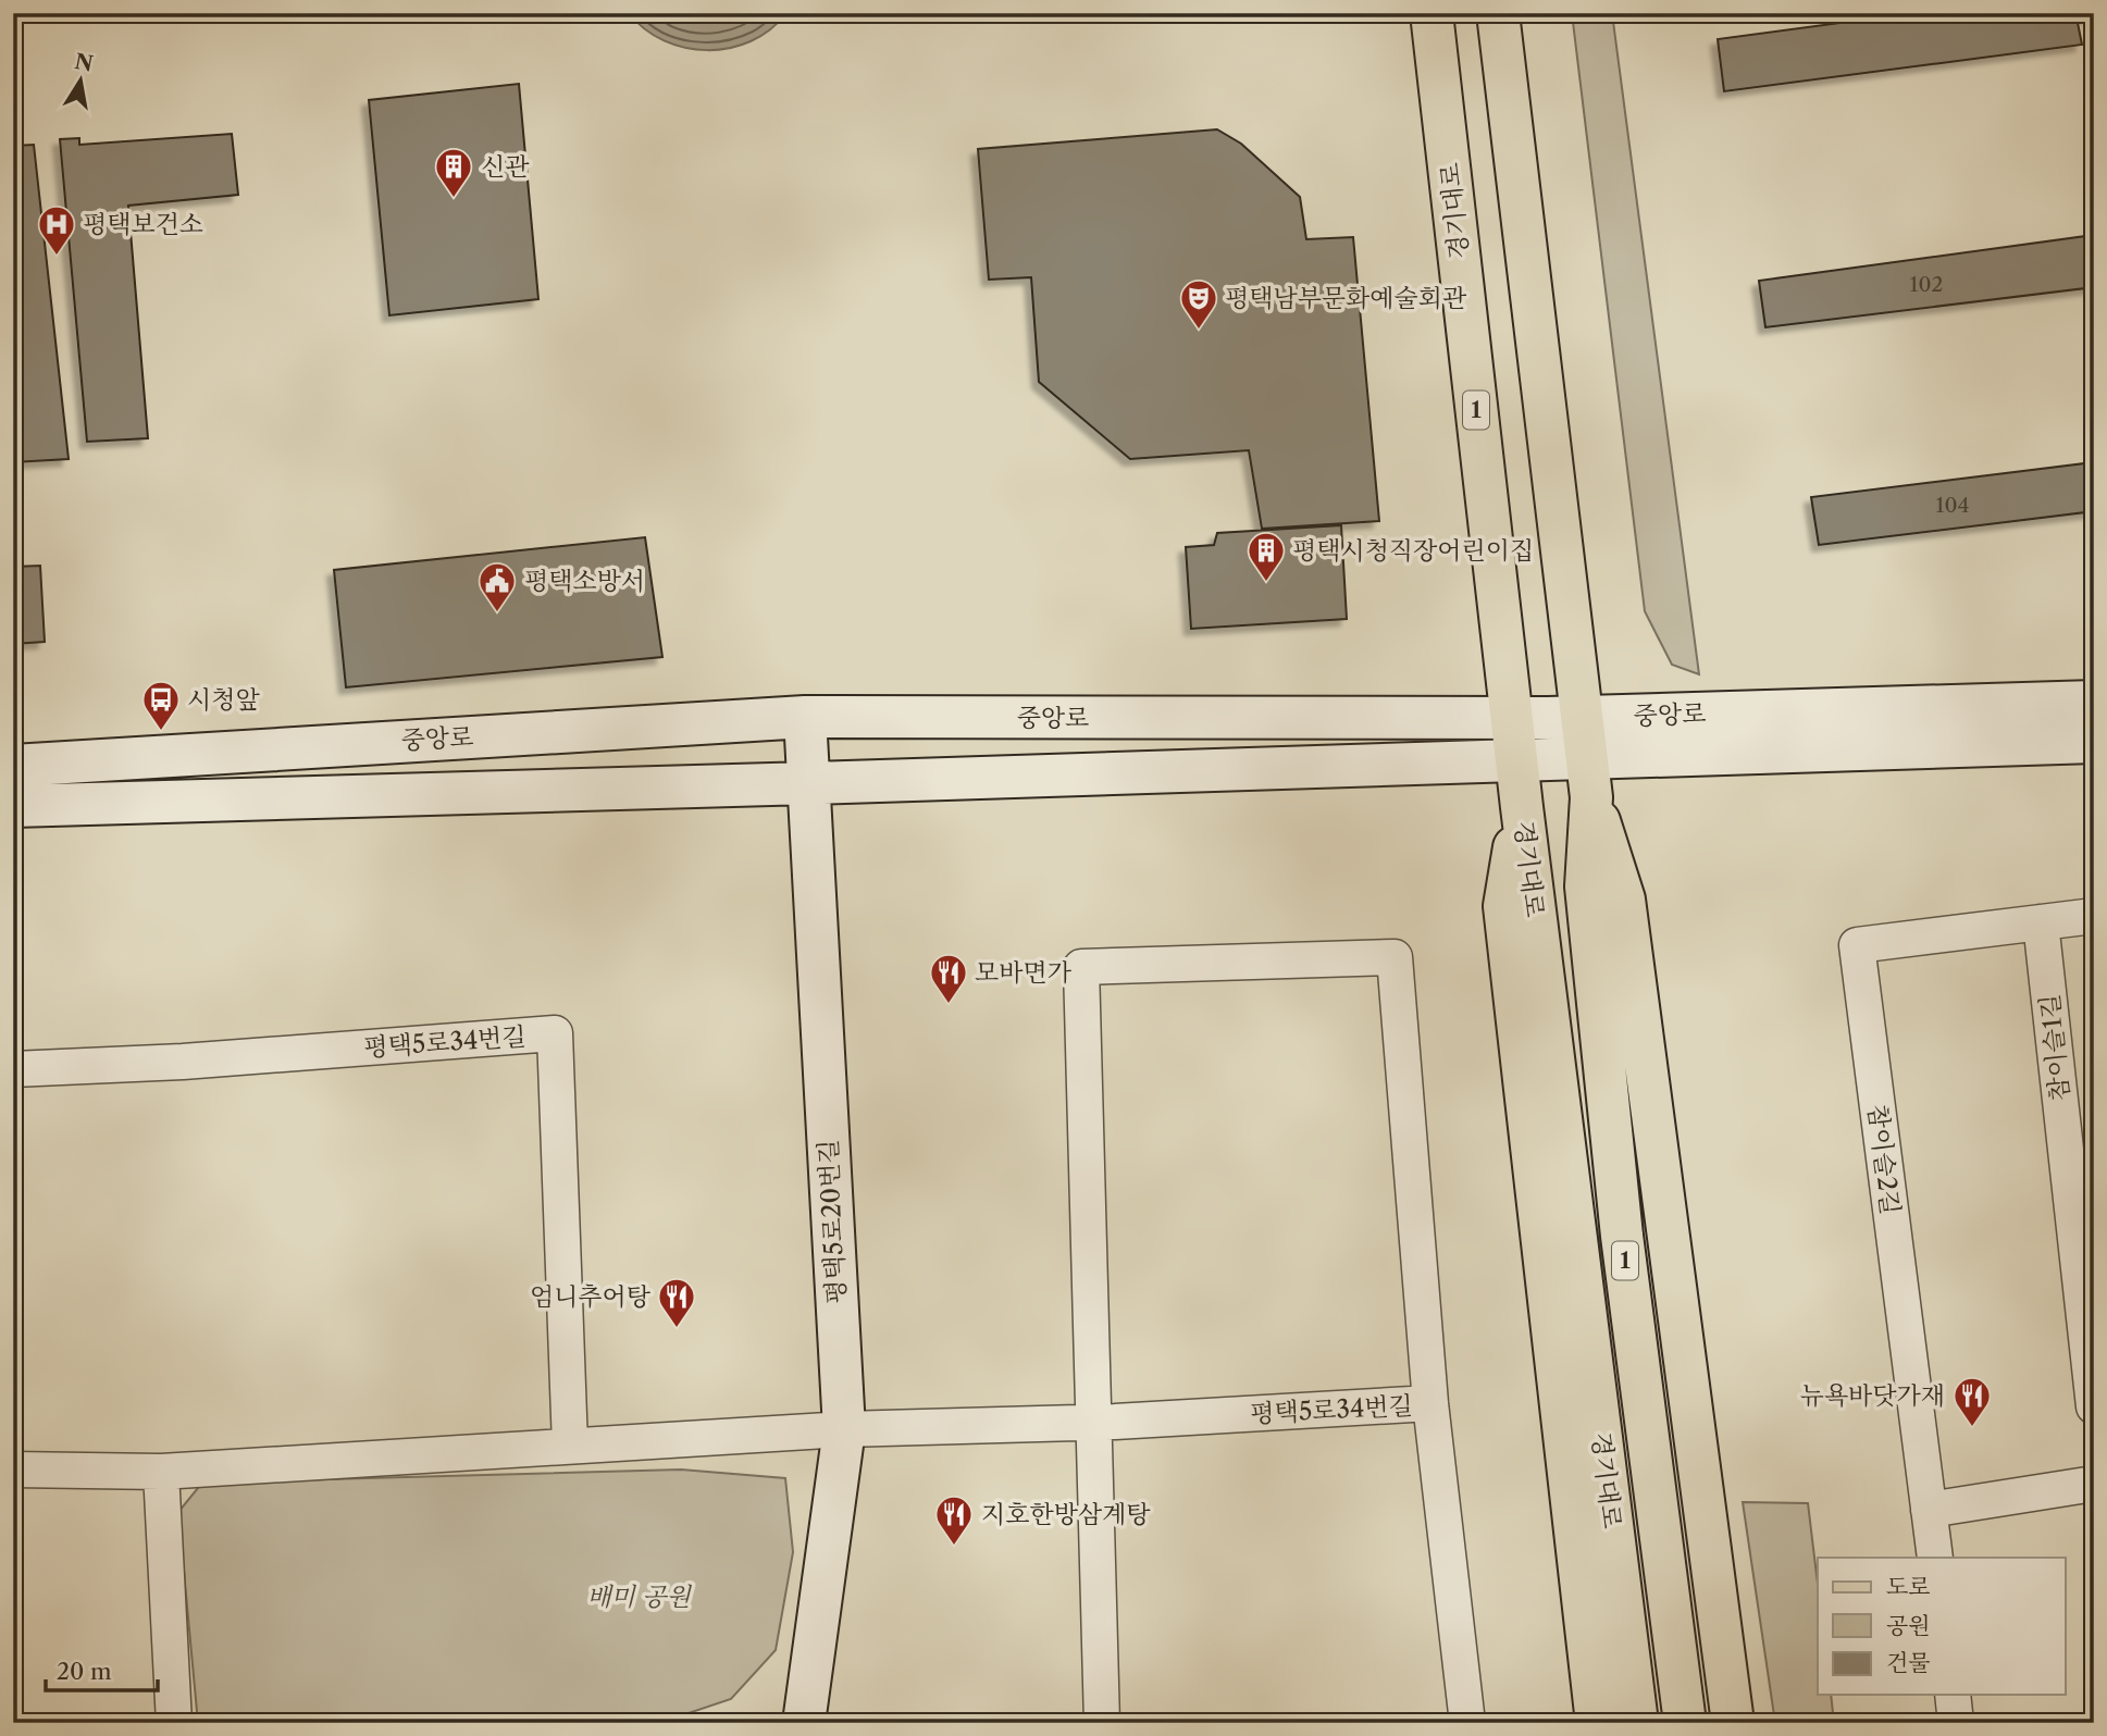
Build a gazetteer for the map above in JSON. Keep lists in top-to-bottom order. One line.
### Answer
{"streets":{"main road":["경기대로","1","중앙로","평택5로20번길"],"street":["평택5로34번길","참이슬1길","참이슬2길"]},"crossings":[["경기대로","중앙로"],["중앙로","평택5로20번길"],["평택5로34번길","평택5로20번길"],["참이슬1길","참이슬2길"]],"parks":["배미 공원"],"places":{"building":["신관","평택시청직장어린이집"],"hospital":["평택보건소"],"theatre":["평택남부문화예술회관"],"public building":["평택소방서"],"bus stop":["시청앞"],"restaurant":["모바면가","엄니추어탕","뉴욕바닷가재","지호한방삼계탕"]},"house_numbers":["102","104"],"legend":["도로","공원","건물"],"scale_bar":"20 m","north":"top"}
